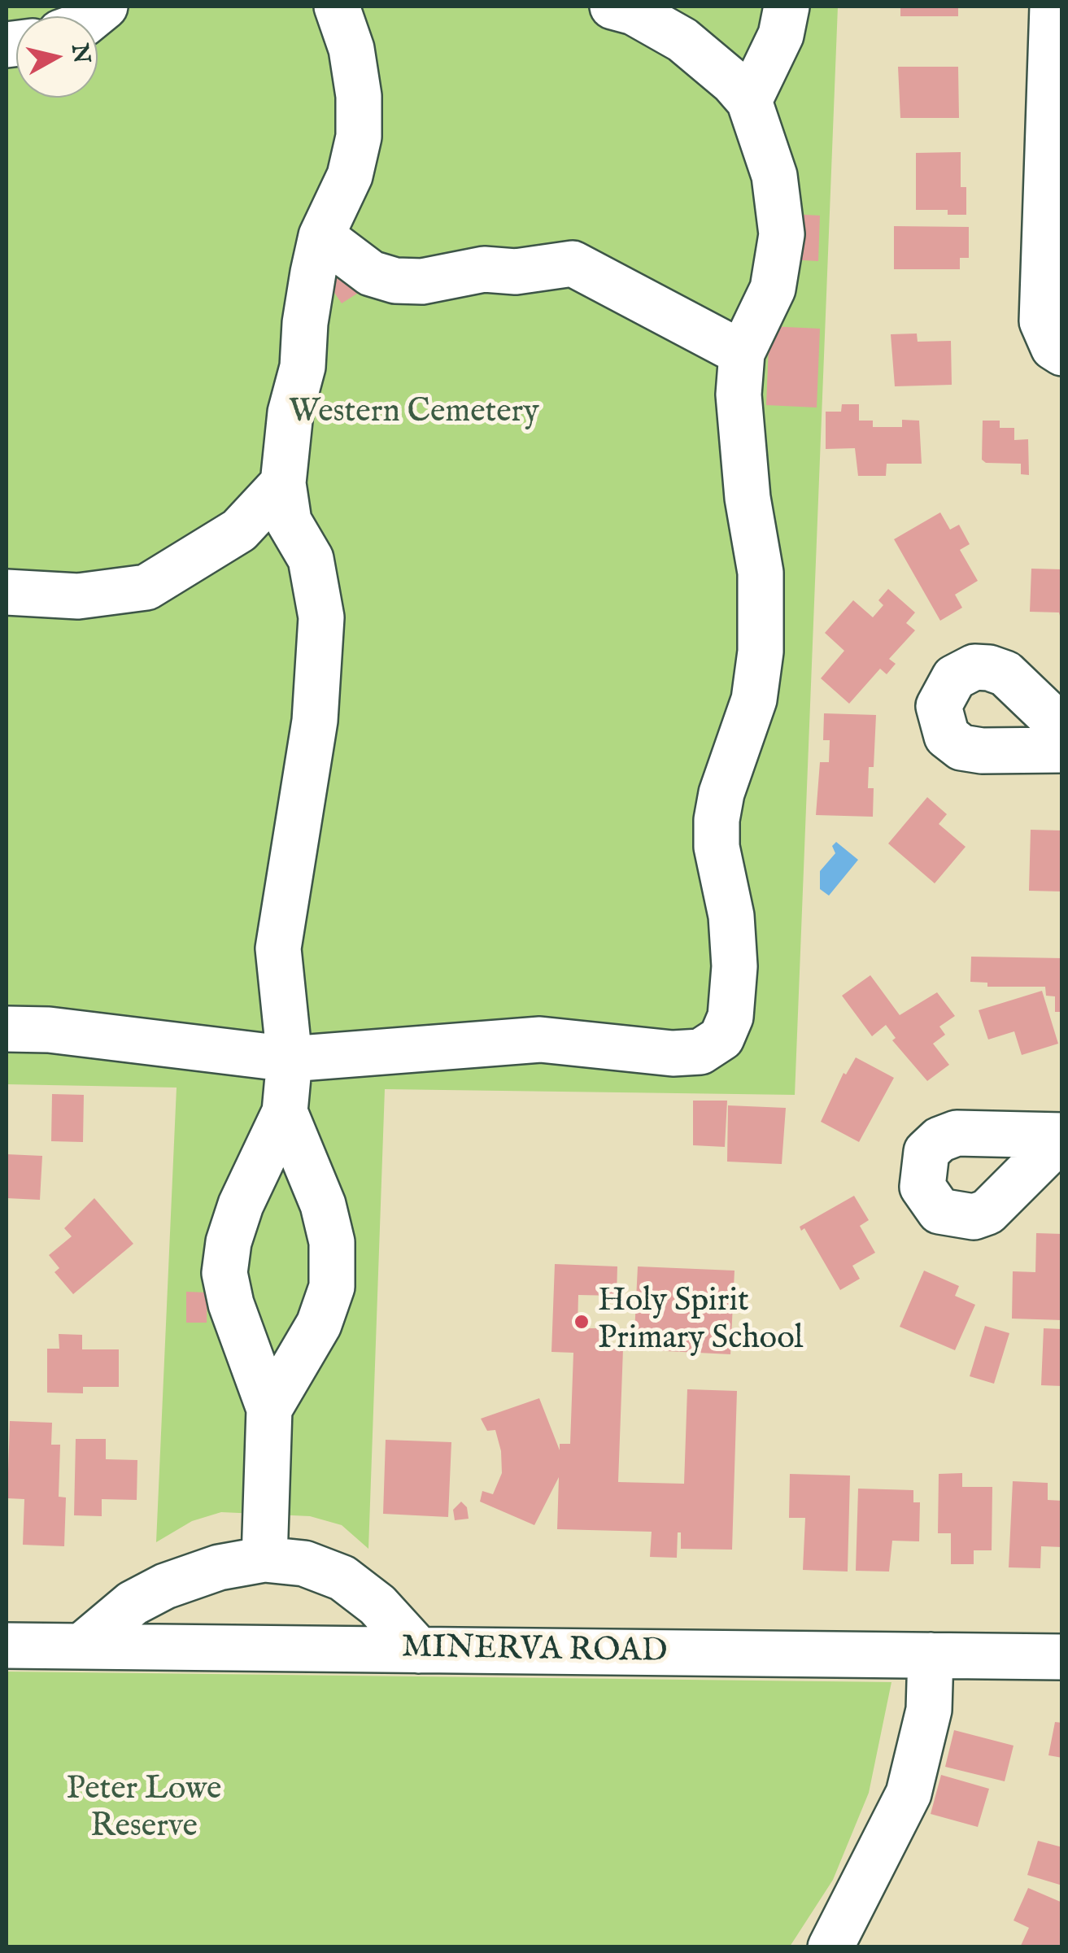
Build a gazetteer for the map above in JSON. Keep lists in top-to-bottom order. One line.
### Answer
{"streets":{"street":["MINERVA ROAD"]},"parks":["Western Cemetery","Peter Lowe Reserve"],"places":["Holy Spirit Primary School"],"north":"right"}
